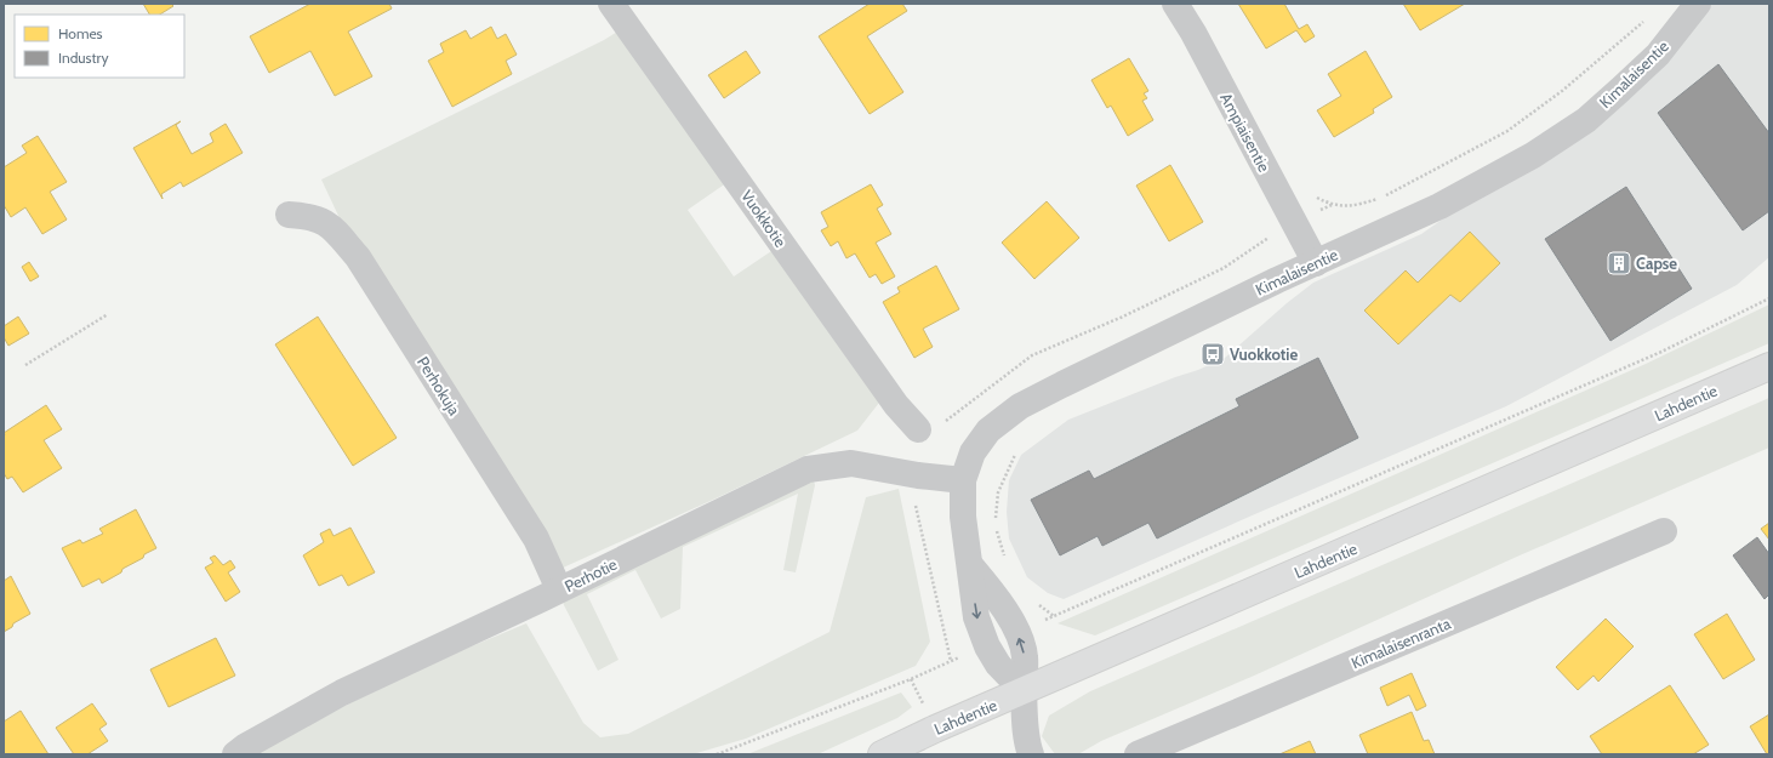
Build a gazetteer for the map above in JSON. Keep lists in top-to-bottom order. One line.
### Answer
{"streets":{"main road":["Lahdentie"],"street":["Kimalaisentie","Ampiaisentie","Vuokkotie","Perhokuja","Perhotie","Kimalaisenranta"]},"crossings":[["Kimalaisentie","Ampiaisentie"],["Kimalaisentie","Lahdentie"],["Kimalaisentie","Perhotie"],["Perhokuja","Perhotie"]],"places":{"building":["Capse"],"bus stop":["Vuokkotie"]},"legend":["Homes","Industry"]}
